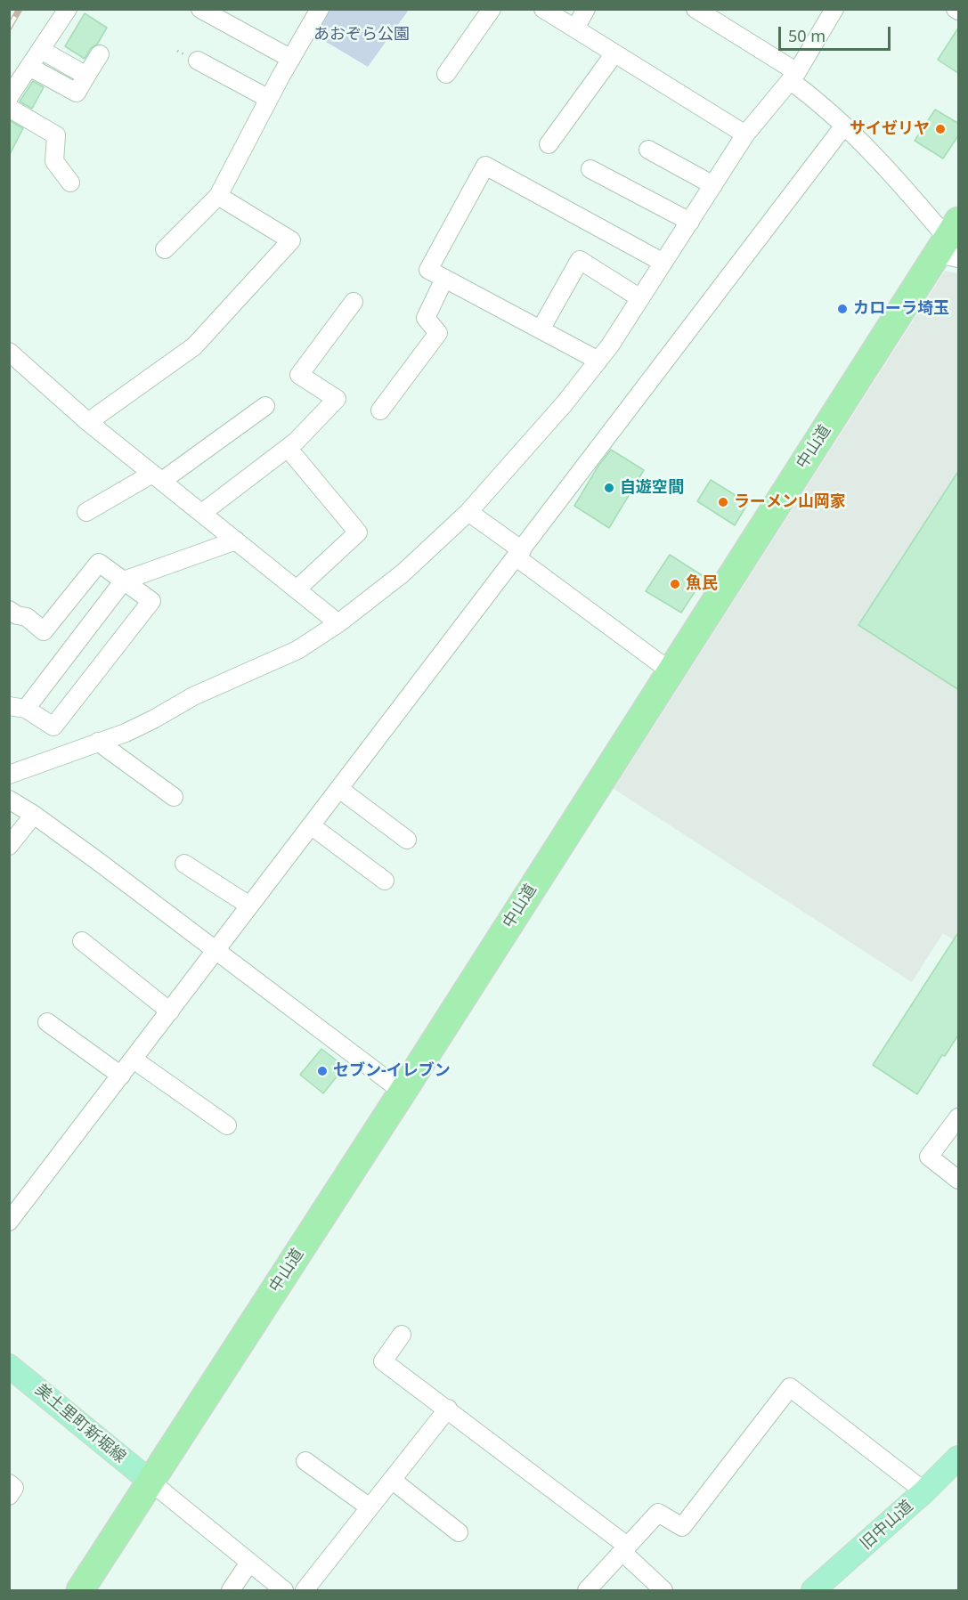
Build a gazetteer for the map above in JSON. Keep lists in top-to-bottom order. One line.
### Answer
{"streets":{"highway":["中山道"],"main road":["美土里町新堀線","旧中山道"]},"crossings":[["中山道","美土里町新堀線"]],"parks":["あおぞら公園"],"places":["サイゼリヤ","カローラ埼玉","自遊空間","ラーメン山岡家","魚民","セブン-イレブン"],"scale_bar":"50 m"}
